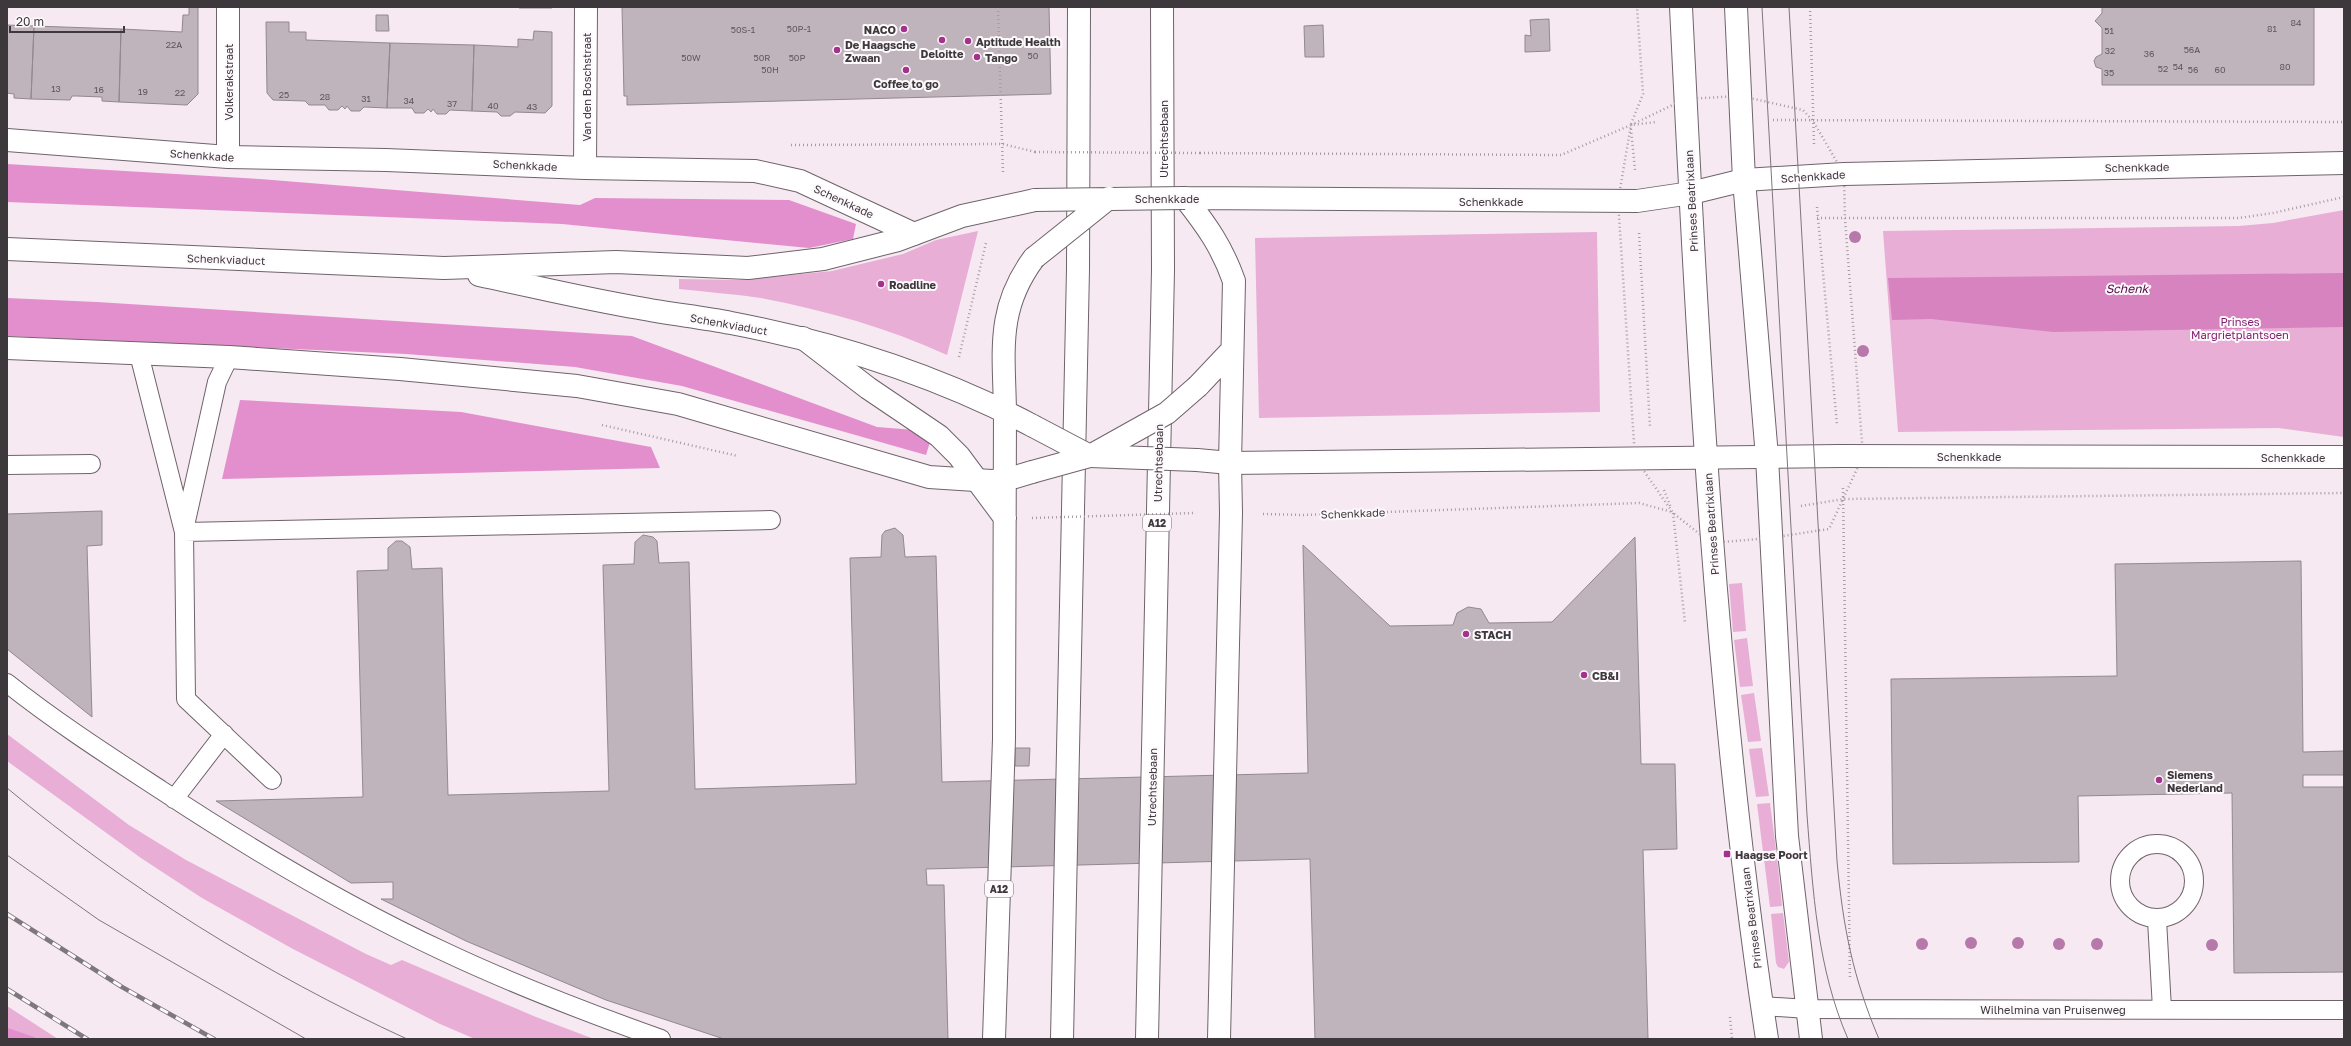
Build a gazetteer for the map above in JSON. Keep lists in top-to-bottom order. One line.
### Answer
{"streets":{"main road":["Volkerakstraat","Van den Boschstraat","Utrechtsebaan","Schenkkade","Prinses Beatrixlaan","Schenkviaduct","A12"],"lane":["Wilhelmina van Pruisenweg"]},"crossings":[["Volkerakstraat","Schenkkade"],["Van den Boschstraat","Schenkkade"],["Schenkkade","Prinses Beatrixlaan"],["Schenkkade","Schenkviaduct"],["Schenkkade","A12"],["Prinses Beatrixlaan","Wilhelmina van Pruisenweg"],["Schenkviaduct","A12"]],"water":["Schenk"],"parks":["Prinses Margrietplantsoen"],"places":{"other":["NACO","Deloitte","Aptitude Health","De Haagsche Zwaan","Tango","Coffee to go","Roadline","STACH","CB&I","Siemens Nederland"],"transit":["Haagse Poort"]},"house_numbers":["84","50P-1","81","50S-1","51","22A","56A","32","36","50","50W","50R","50P","54","80","52","50H","56","60","35","13","16","19","22","25","28","31","34","37","40","43"],"scale_bar":"20 m"}
